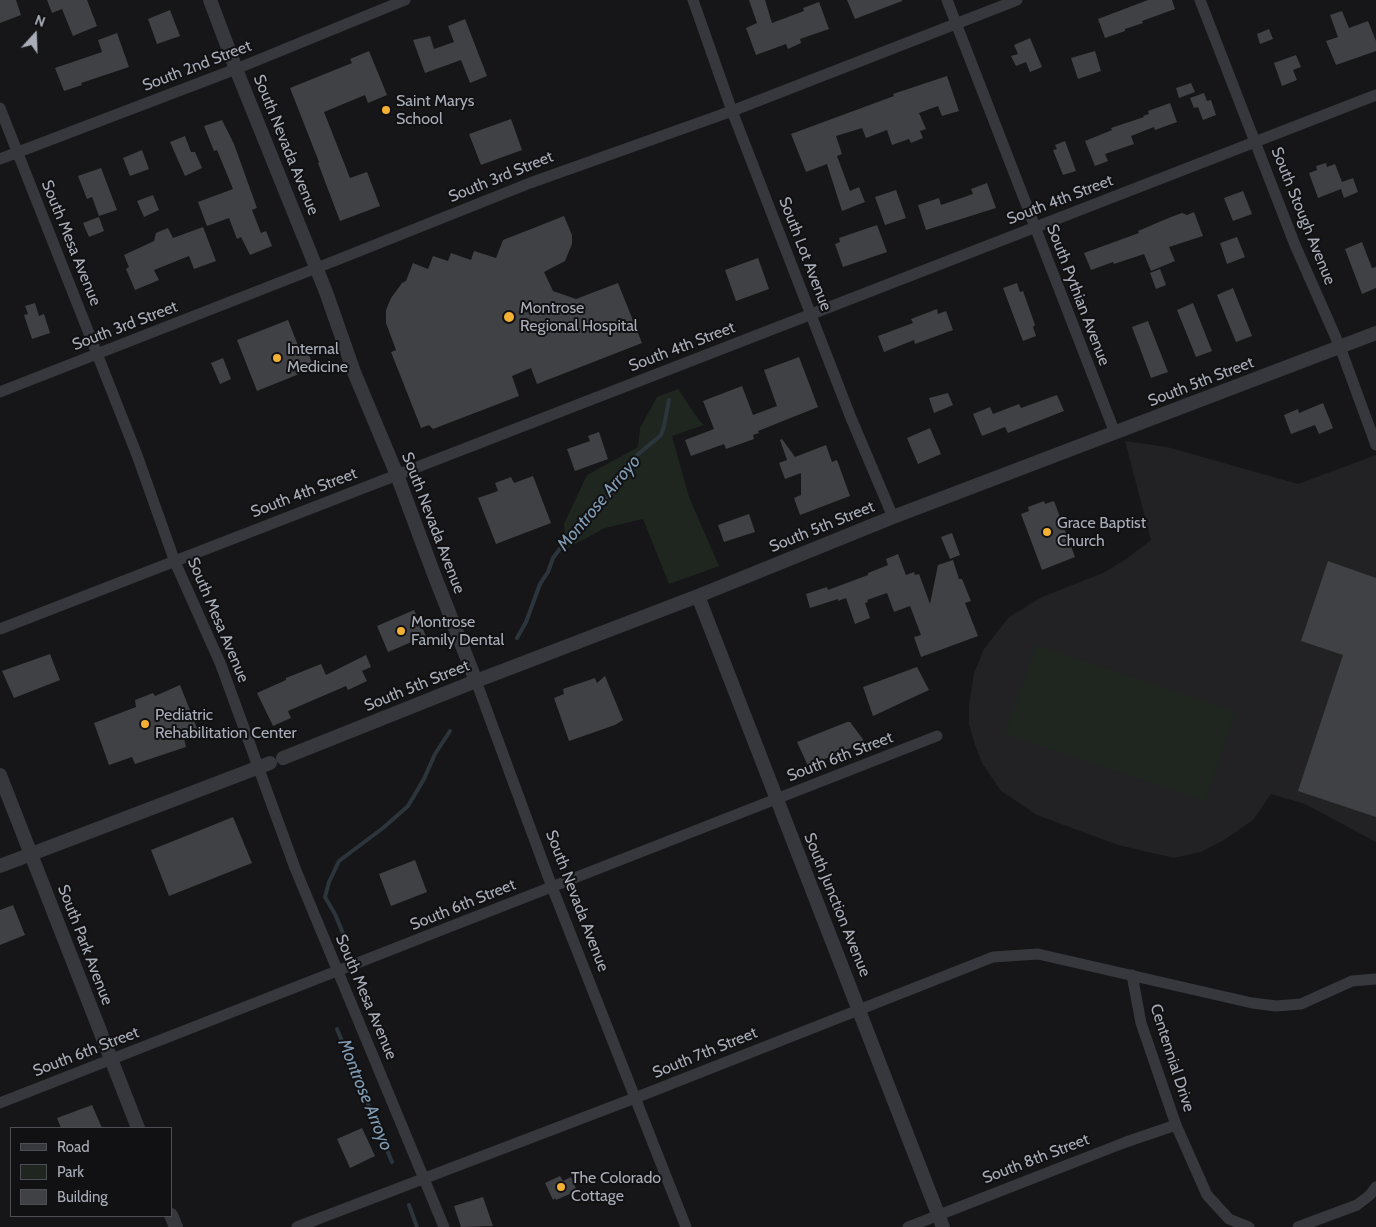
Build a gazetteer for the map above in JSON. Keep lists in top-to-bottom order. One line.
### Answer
{"streets":{"street":["South 2nd Street","South Nevada Avenue","South 3rd Street","South 4th Street","South Stough Avenue","South Mesa Avenue","South Lot Avenue","South Pythian Avenue","South 5th Street","South 6th Street","South Junction Avenue","South Park Avenue","South 7th Street","Centennial Drive","South 8th Street"]},"crossings":[["South 2nd Street","South Nevada Avenue"],["South 2nd Street","South Mesa Avenue"],["South Nevada Avenue","South 3rd Street"],["South Nevada Avenue","South 4th Street"],["South Nevada Avenue","South 5th Street"],["South Nevada Avenue","South 6th Street"],["South Nevada Avenue","South 7th Street"],["South 3rd Street","South Mesa Avenue"],["South 3rd Street","South Lot Avenue"],["South 3rd Street","South Pythian Avenue"],["South 4th Street","South Stough Avenue"],["South 4th Street","South Mesa Avenue"],["South 4th Street","South Lot Avenue"],["South 4th Street","South Pythian Avenue"],["South Stough Avenue","South 5th Street"],["South Mesa Avenue","South 5th Street"],["South Mesa Avenue","South 6th Street"],["South Mesa Avenue","South 7th Street"],["South Lot Avenue","South 5th Street"],["South Pythian Avenue","South 5th Street"],["South 5th Street","South Junction Avenue"],["South 5th Street","South Park Avenue"],["South 6th Street","South Junction Avenue"],["South 6th Street","South Park Avenue"],["South Junction Avenue","South 7th Street"],["South Junction Avenue","South 8th Street"],["South 7th Street","Centennial Drive"],["Centennial Drive","South 8th Street"]],"water":["Montrose Arroyo"],"places":["Saint Marys School","Montrose Regional Hospital","Internal Medicine","Grace Baptist Church","Montrose Family Dental","Pediatric Rehabilitation Center","The Colorado Cottage"],"legend":["Road","Park","Building"],"north":"top"}
